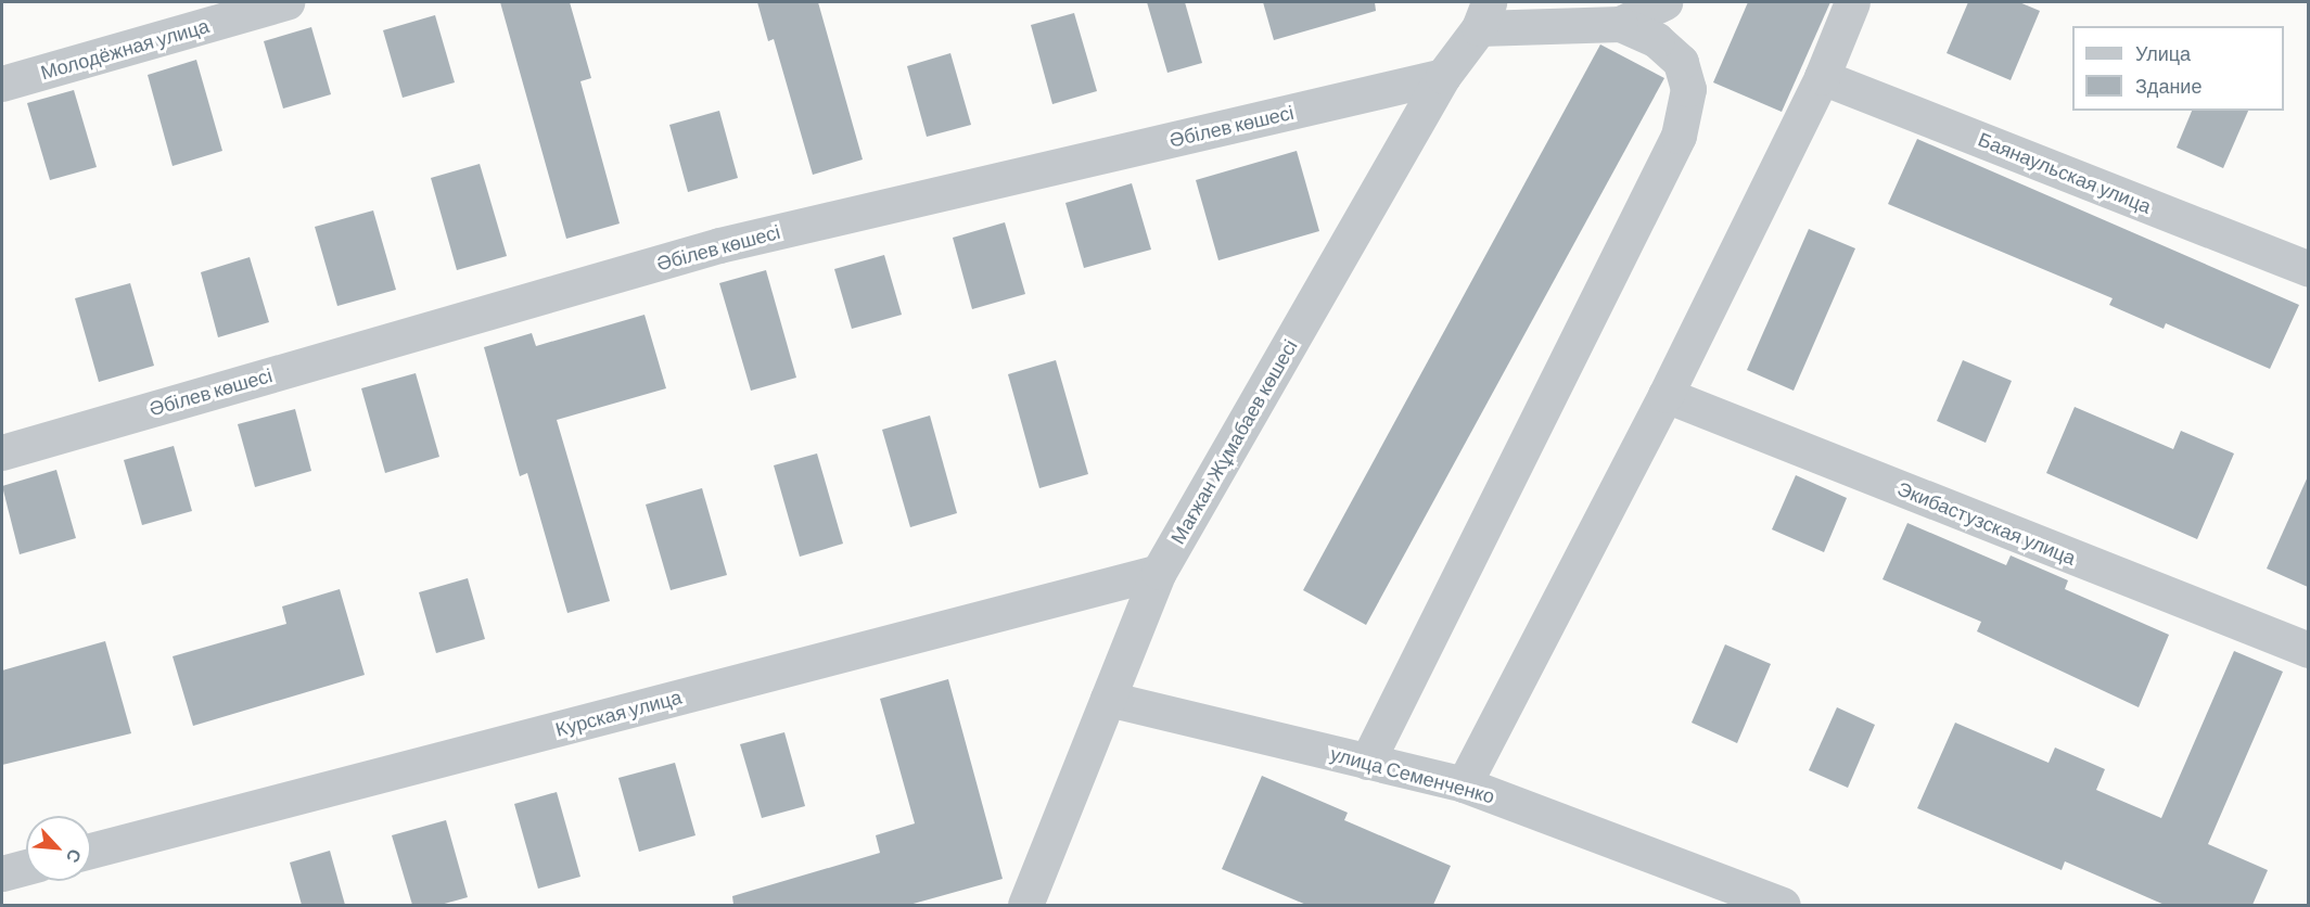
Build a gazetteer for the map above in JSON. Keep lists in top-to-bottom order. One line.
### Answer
{"streets":{"street":["Молодёжная улица","Әбілев көшесі","Баянаульская улица","Мағжан Жұмабаев көшесі","Экибастузская улица","Курская улица","улица Семенченко"]},"crossings":[["Әбілев көшесі","Мағжан Жұмабаев көшесі"],["Мағжан Жұмабаев көшесі","Курская улица"],["Мағжан Жұмабаев көшесі","улица Семенченко"]],"legend":["Улица","Здание"],"north":"bottom right"}
